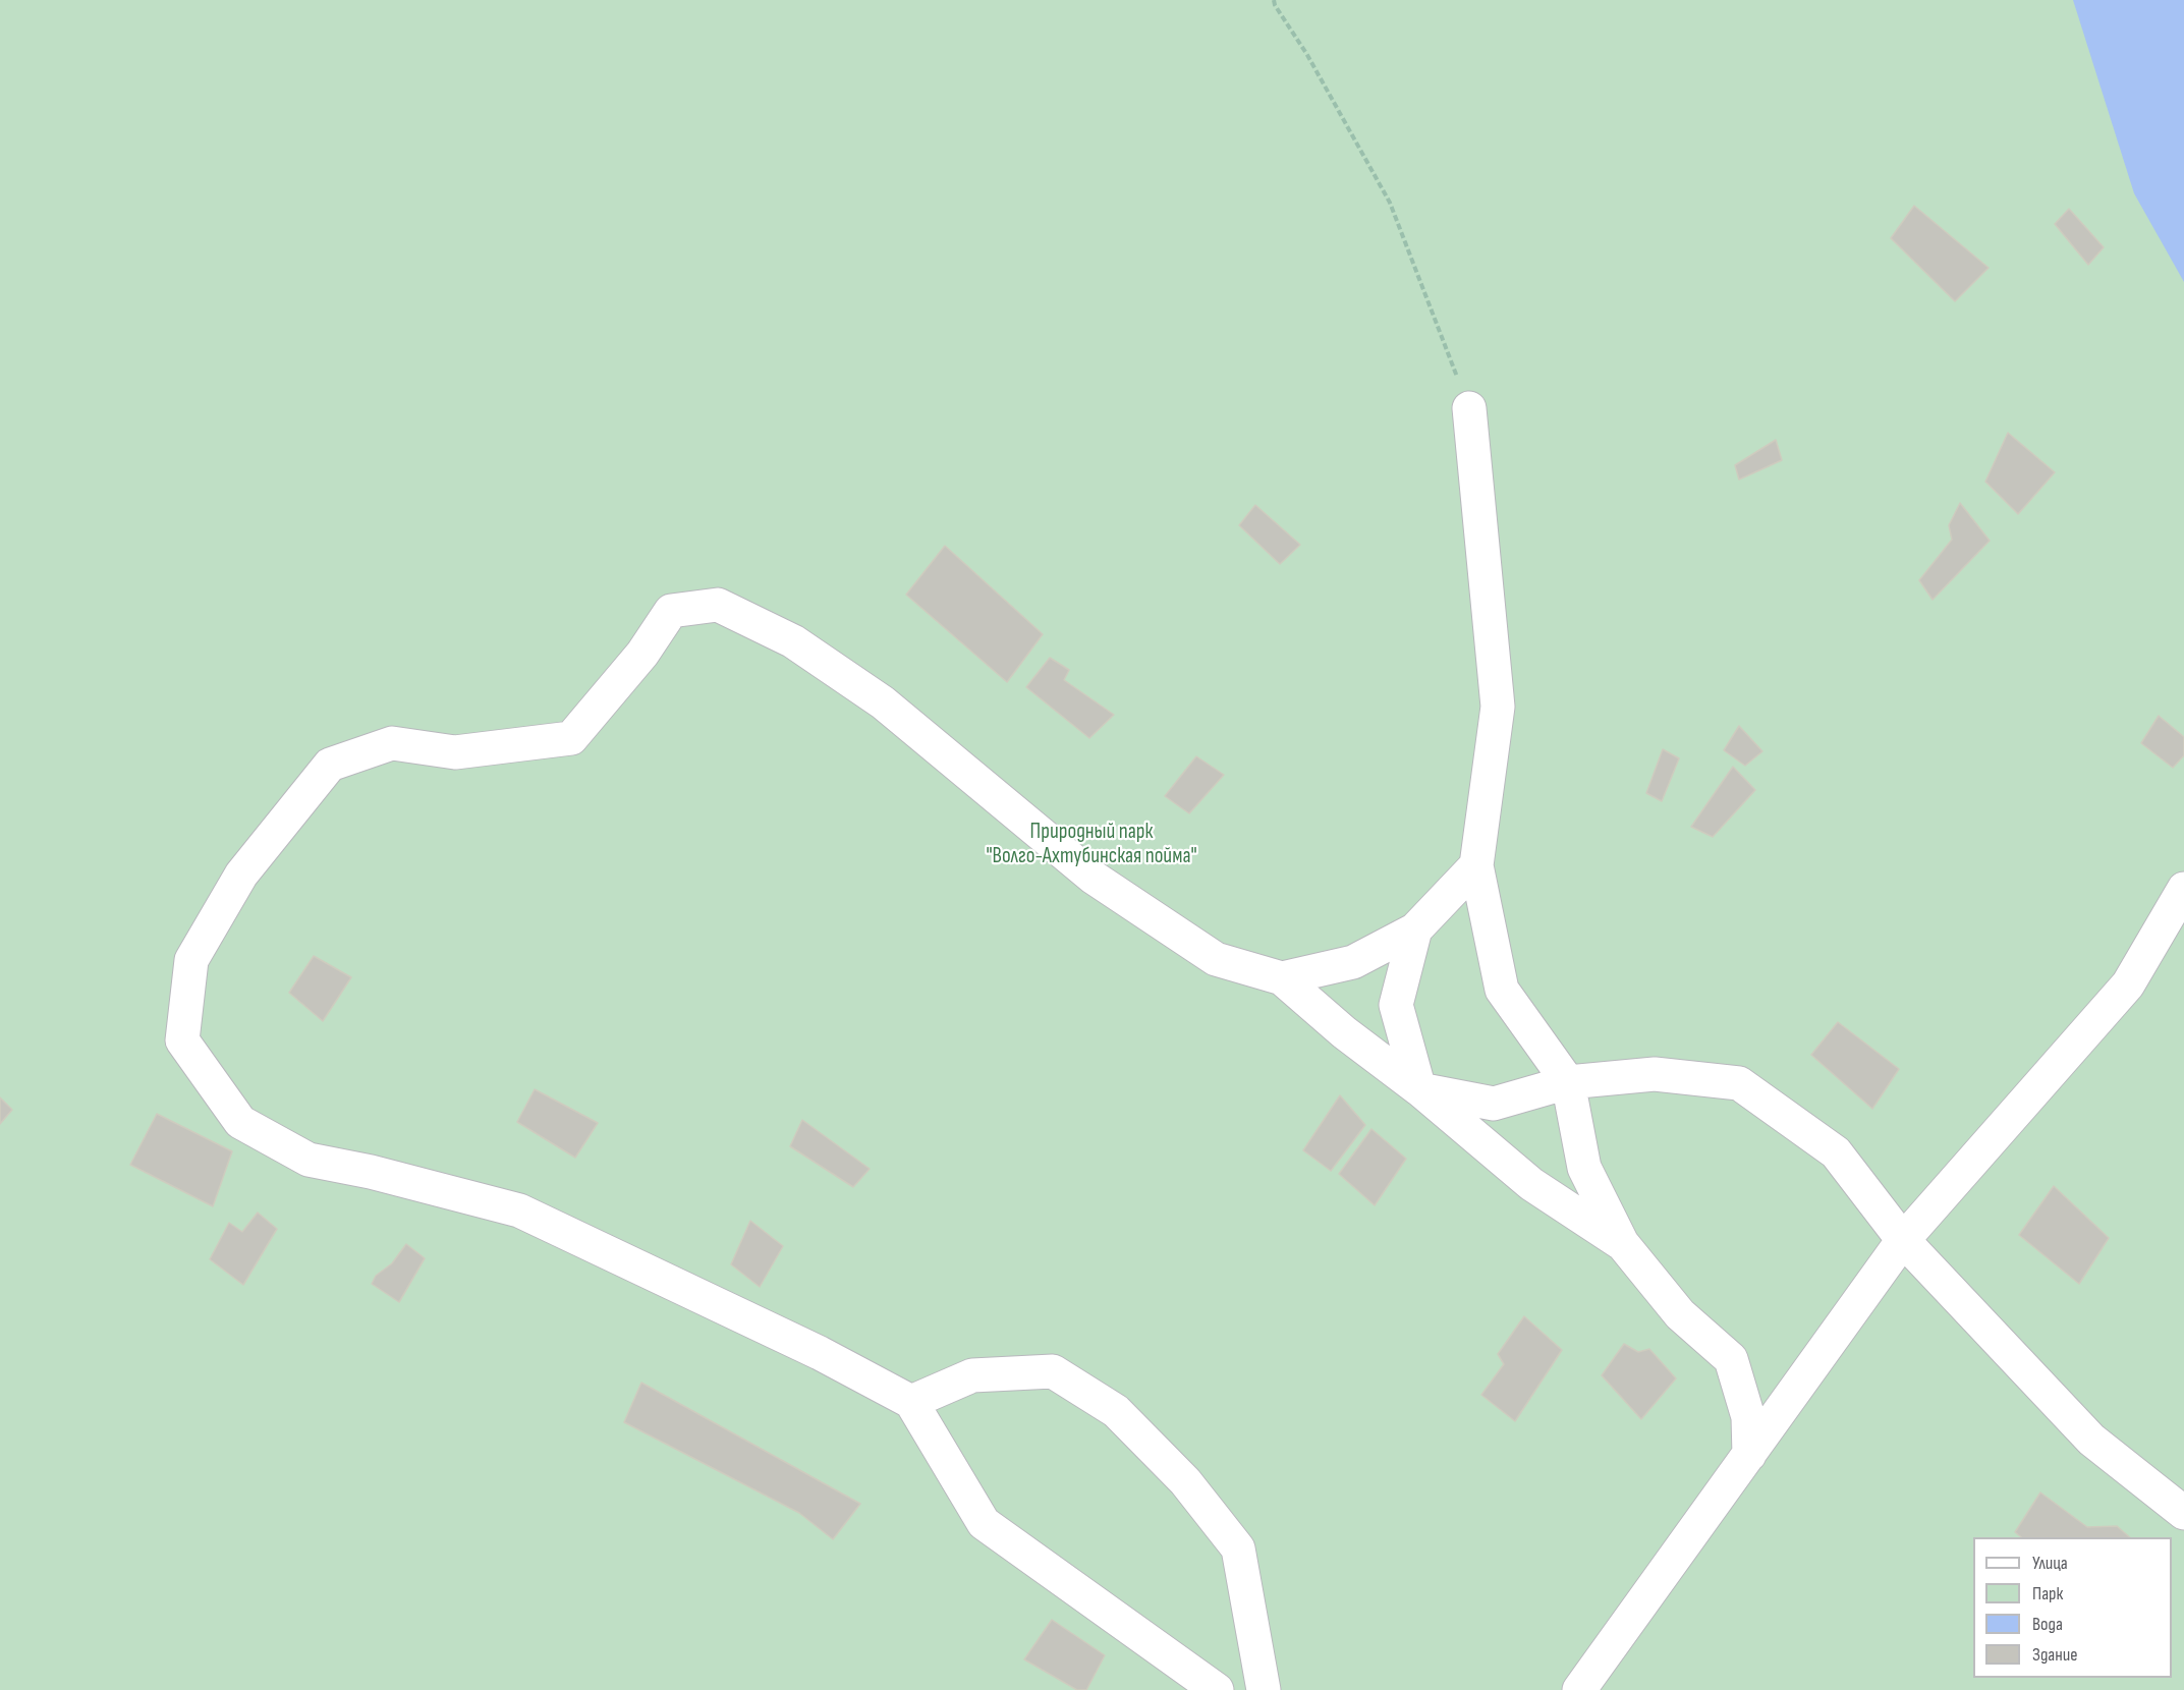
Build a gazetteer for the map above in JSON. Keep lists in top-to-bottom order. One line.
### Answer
{"parks":["Природный парк \"Волго-Ахтубинская пойма\""],"legend":["Улица","Парк","Вода","Здание"]}
